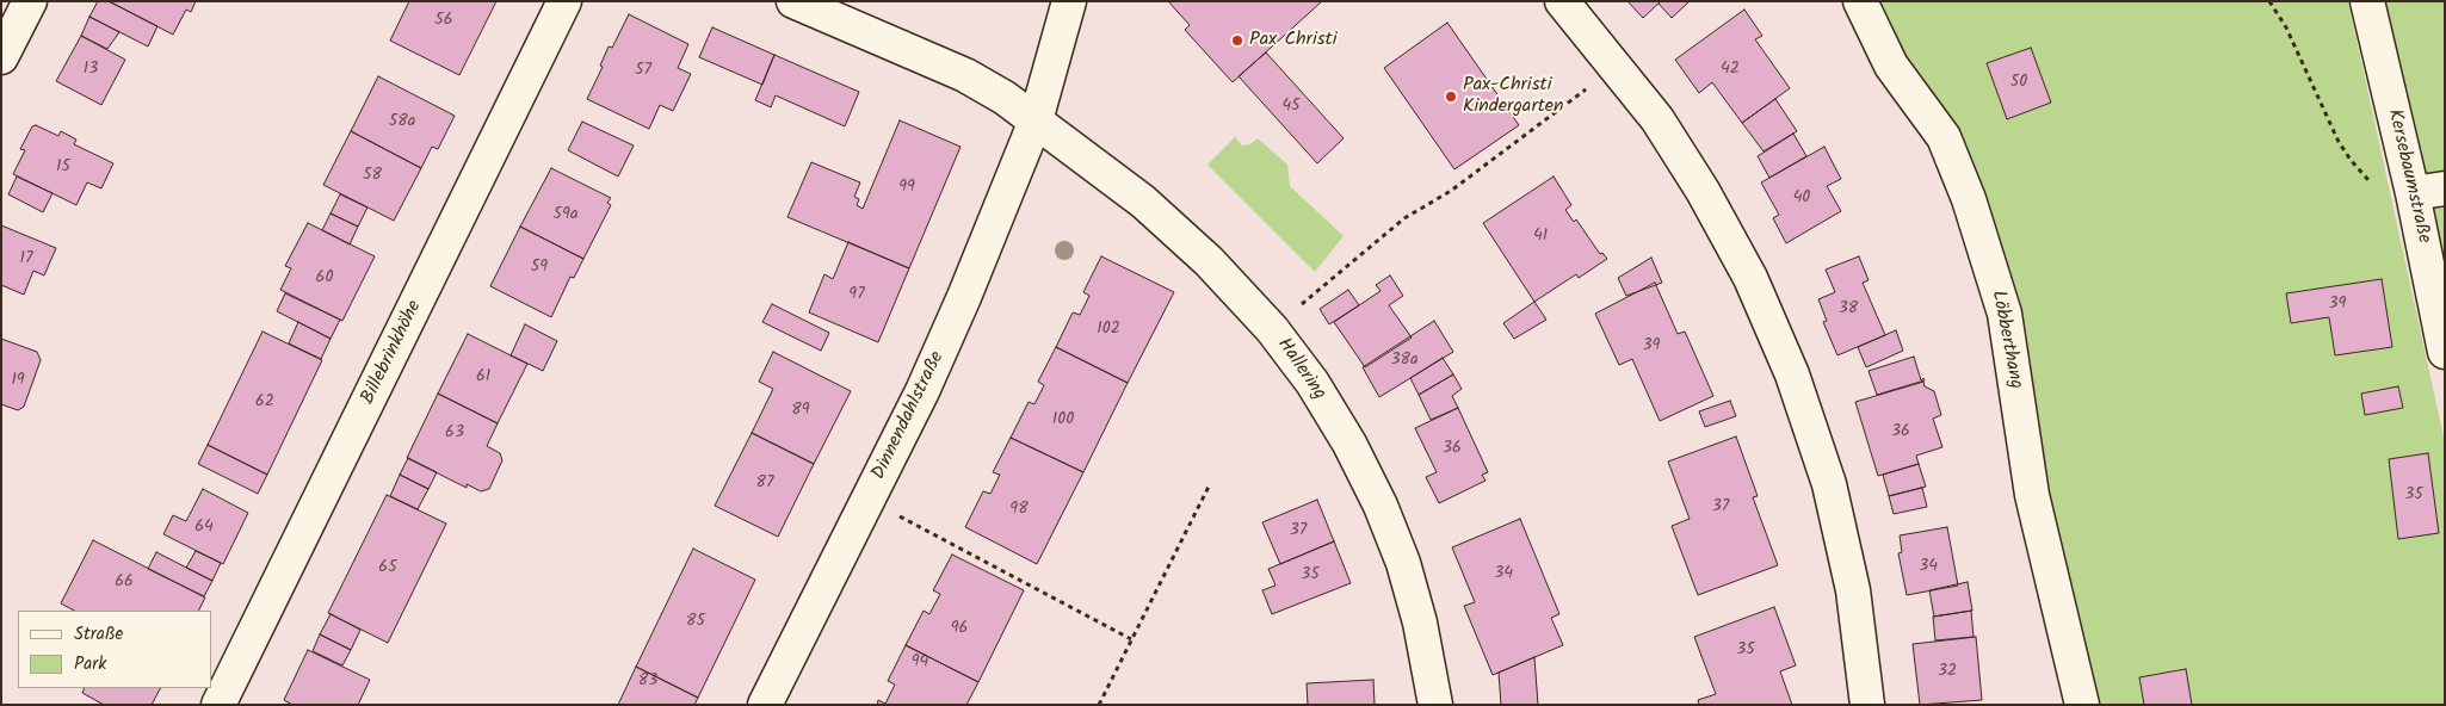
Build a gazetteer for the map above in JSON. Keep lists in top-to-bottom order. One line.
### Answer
{"streets":{"street":["Kersebaumstraße","Löbberthang","Billebrinkhöhe","Hallering","Dinnendahlstraße"]},"crossings":[["Hallering","Dinnendahlstraße"]],"places":["Pax Christi","Pax-Christi Kindergarten"],"house_numbers":["56","13","42","57","50","45","58a","15","58","99","40","59a","41","17","59","60","97","39","38","102","39","38a","61","19","62","89","100","36","63","36","87","35","37","98","64","37","34","65","34","35","66","85","96","35","94","32","83"],"legend":["Straße","Park"]}
